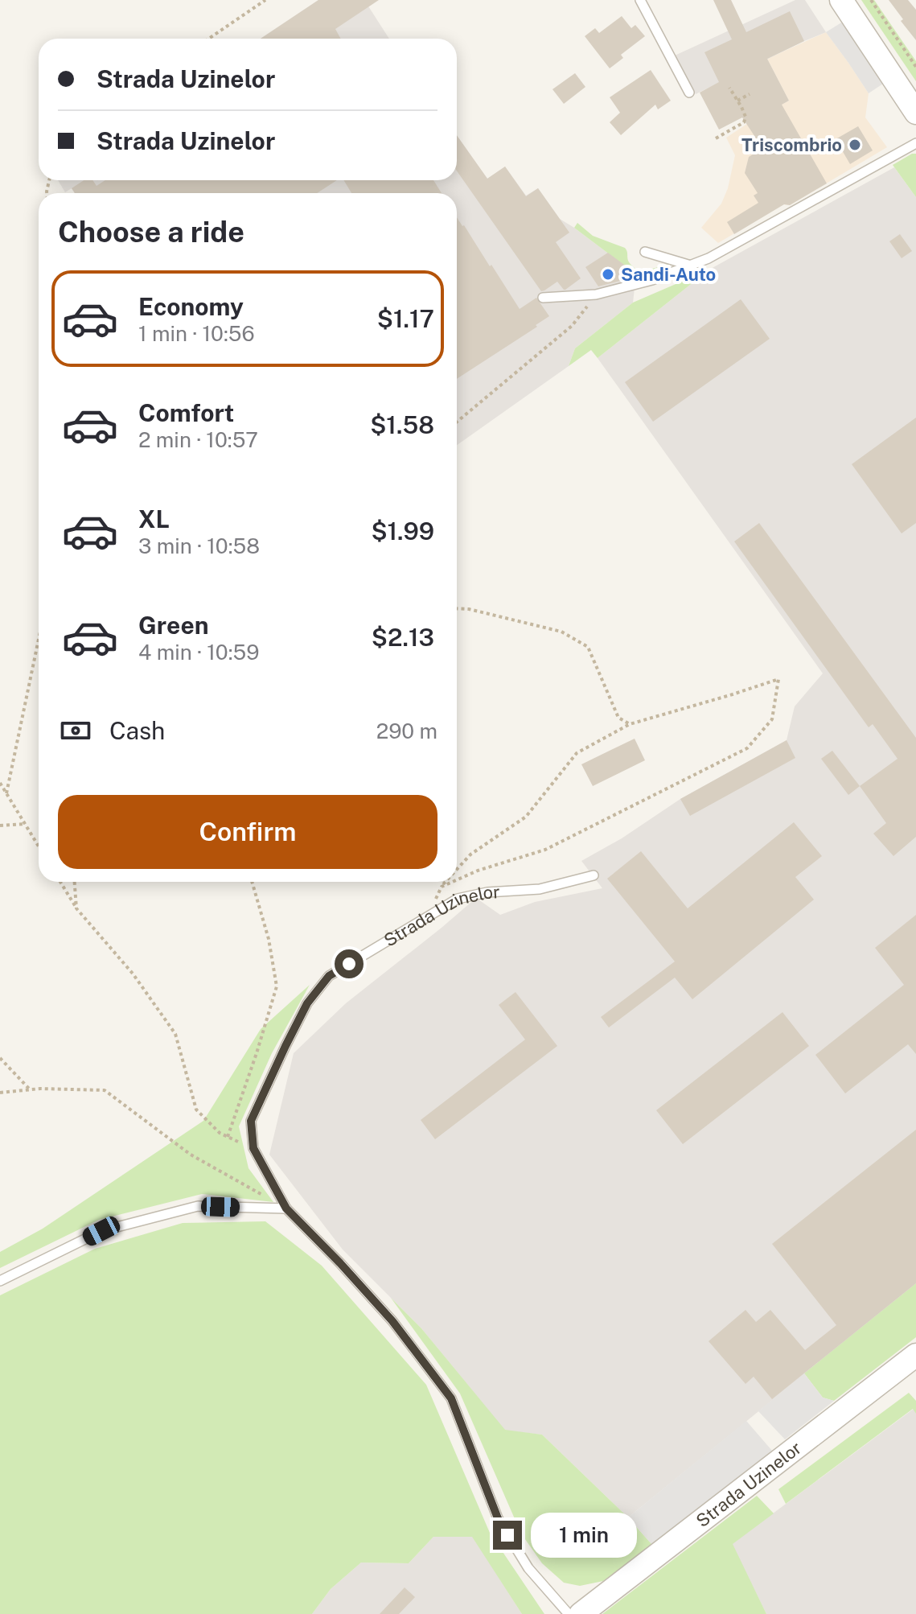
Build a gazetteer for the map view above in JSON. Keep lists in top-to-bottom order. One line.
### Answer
{"streets":{"street":["Strada Uzinelor"]},"places":["Triscombrio","Sandi-Auto"],"page":{"banner":["Strada Uzinelor","Strada Uzinelor"],"heading":"Choose a ride","list":[{"name":"Economy","note":"1 min · 10:56","value":"$1.17"},{"name":"Comfort","note":"2 min · 10:57","value":"$1.58"},{"name":"XL","note":"3 min · 10:58","value":"$1.99"},{"name":"Green","note":"4 min · 10:59","value":"$2.13"}],"pay":["Cash","290 m"],"buttons":"Confirm","bubble":"1 min"}}
